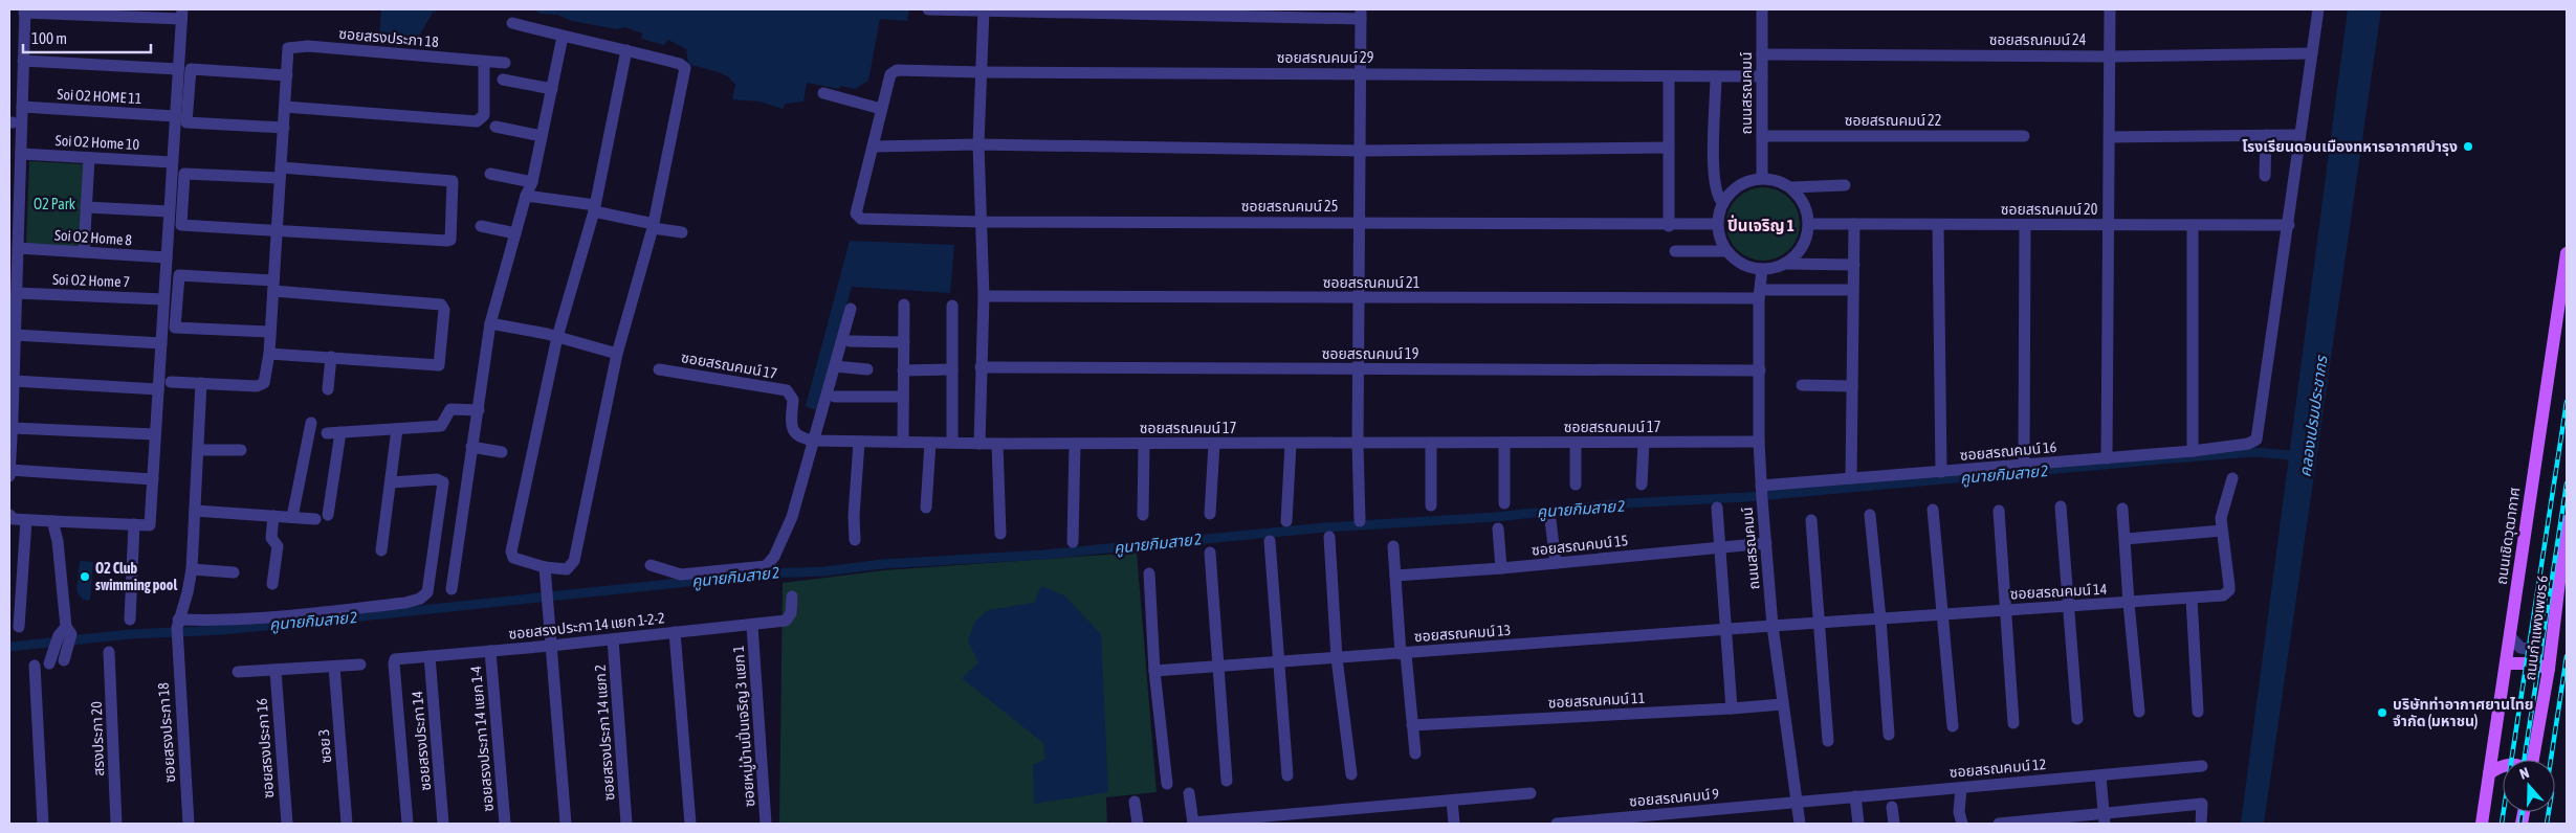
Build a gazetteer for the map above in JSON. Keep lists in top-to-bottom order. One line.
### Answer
{"streets":{"main road":["ถนนเชิดวุฒากาศ","ถนนกำแพงเพชร 6"],"street":["ซอยสรงประภา 18","ซอยสรณคมน์ 24","ซอยสรณคมน์ 29","ถนนสรณคมน์","Soi O2 HOME 11","ซอยสรณคมน์ 22","Soi O2 Home 10","ซอยสรณคมน์ 25","ซอยสรณคมน์ 20","Soi O2 Home 8","Soi O2 Home 7","ซอยสรณคมน์ 21","ซอยสรณคมน์ 19","ซอยสรณคมน์ 17","ซอยสรณคมน์ 16","ซอยสรณคมน์ 15","ซอยสรณคมน์ 14","ซอยสรงประภา 14 แยก 1-2-2","ซอยสรณคมน์ 13","ซอยสรณคมน์ 11","ซอยหมู่บ้านปิ่นเจริญ 3 แยก 1","ซอยสรงประภา 14 แยก 2","สรงประภา 20","ซอยสรงประภา 14 แยก 1-4","ซอยสรงประภา 14","ซอย 3","ซอยสรงประภา 16","ซอยสรณคมน์ 12","ซอยสรณคมน์ 9"]},"crossings":[["ซอยสรณคมน์ 24","ถนนสรณคมน์"],["ซอยสรณคมน์ 29","ถนนสรณคมน์"],["ถนนสรณคมน์","ซอยสรณคมน์ 22"],["ถนนสรณคมน์","ซอยสรณคมน์ 25"],["ถนนสรณคมน์","ซอยสรณคมน์ 20"],["ถนนสรณคมน์","ซอยสรณคมน์ 21"],["ถนนสรณคมน์","ซอยสรณคมน์ 19"],["ถนนสรณคมน์","ซอยสรณคมน์ 17"],["ถนนสรณคมน์","ซอยสรณคมน์ 16"],["ถนนสรณคมน์","ซอยสรณคมน์ 15"],["ถนนสรณคมน์","ซอยสรณคมน์ 14"],["ถนนสรณคมน์","ซอยสรณคมน์ 13"],["ถนนสรณคมน์","ซอยสรณคมน์ 11"],["ถนนสรณคมน์","ซอยสรณคมน์ 12"],["ถนนสรณคมน์","ซอยสรณคมน์ 9"],["ซอยสรณคมน์ 25","ซอยสรณคมน์ 20"],["ซอยสรณคมน์ 20","ซอยสรณคมน์ 16"],["ซอยสรณคมน์ 14","ซอยสรณคมน์ 13"],["ซอยสรงประภา 14 แยก 1-2-2","ซอยหมู่บ้านปิ่นเจริญ 3 แยก 1"],["ซอยสรงประภา 14 แยก 1-2-2","ซอยสรงประภา 14 แยก 2"],["ซอยสรงประภา 14 แยก 1-2-2","ซอยสรงประภา 14 แยก 1-4"],["ซอยสรงประภา 14 แยก 1-2-2","ซอยสรงประภา 14"],["ซอยสรณคมน์ 12","ซอยสรณคมน์ 9"]],"districts":["ปิ่นเจริญ 1"],"water":["คลองเปรมประชากร","คูนายกิมสาย 2"],"parks":["O2 Park"],"places":["โรงเรียนดอนเมืองทหารอากาศบำรุง","O2 Club swimming pool","บริษัทท่าอากาศยานไทย จำกัด (มหาชน)"],"scale_bar":"100 m","north":"top"}
